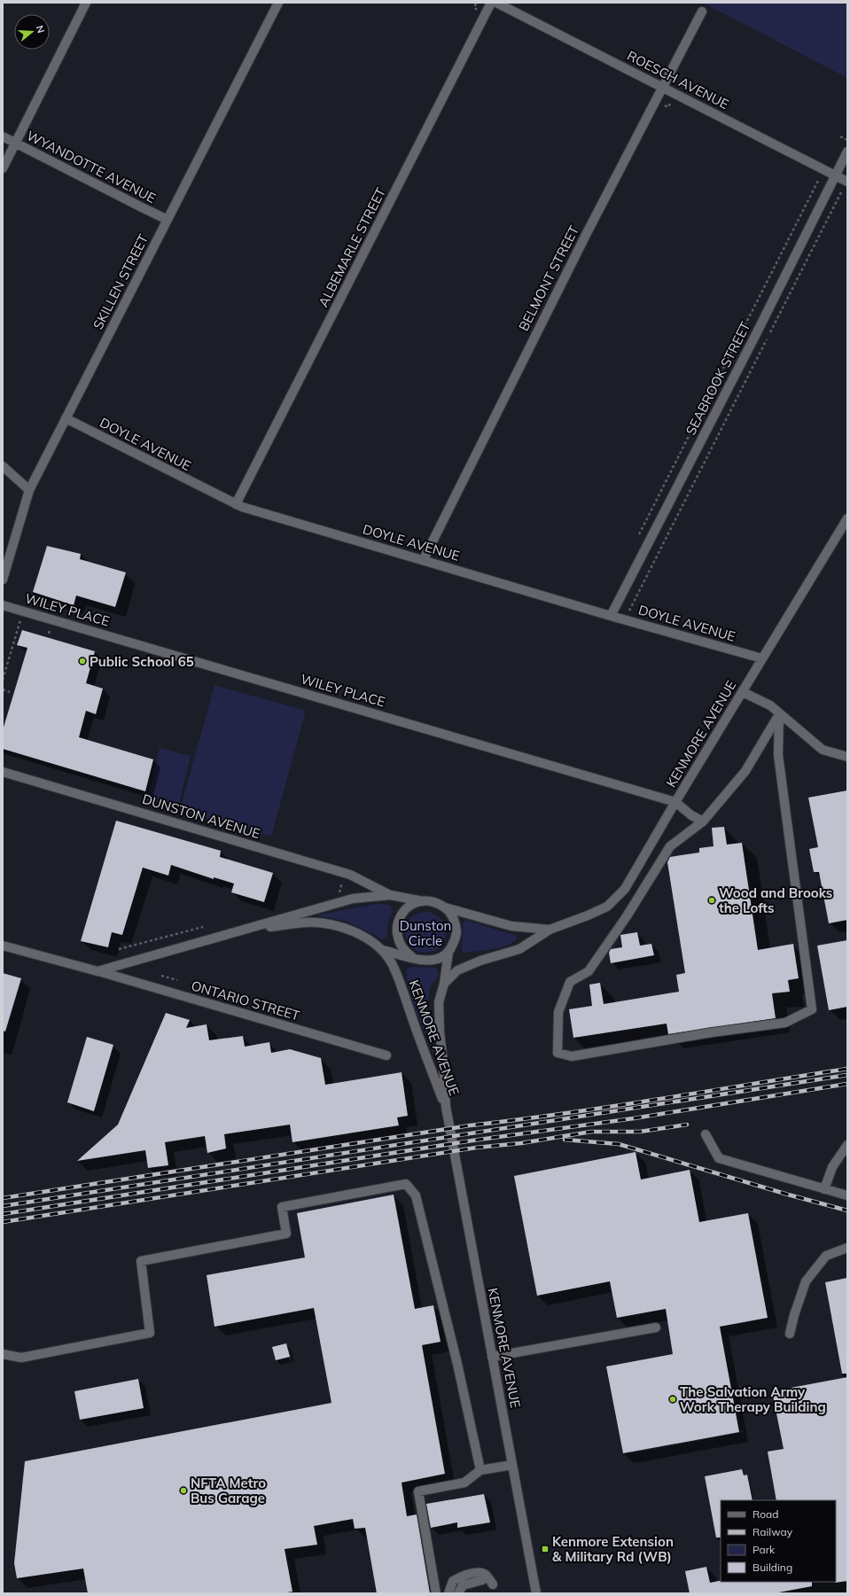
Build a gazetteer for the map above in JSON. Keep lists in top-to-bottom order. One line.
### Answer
{"streets":{"street":["ROESCH AVENUE","WYANDOTTE AVENUE","ALBEMARLE STREET","BELMONT STREET","SKILLEN STREET","SEABROOK STREET","DOYLE AVENUE","WILEY PLACE","KENMORE AVENUE","DUNSTON AVENUE","ONTARIO STREET"]},"crossings":[["ROESCH AVENUE","BELMONT STREET"],["ROESCH AVENUE","SEABROOK STREET"],["WYANDOTTE AVENUE","SKILLEN STREET"],["ALBEMARLE STREET","DOYLE AVENUE"],["BELMONT STREET","DOYLE AVENUE"],["SKILLEN STREET","DOYLE AVENUE"],["SEABROOK STREET","DOYLE AVENUE"],["DOYLE AVENUE","KENMORE AVENUE"],["WILEY PLACE","KENMORE AVENUE"]],"parks":["Dunston Circle"],"places":{"other":["Public School 65","Wood and Brooks the Lofts","The Salvation Army Work Therapy Building","NFTA Metro Bus Garage"],"transit":["Kenmore Extension & Military Rd (WB)"]},"legend":["Road","Railway","Park","Building"],"north":"right"}
